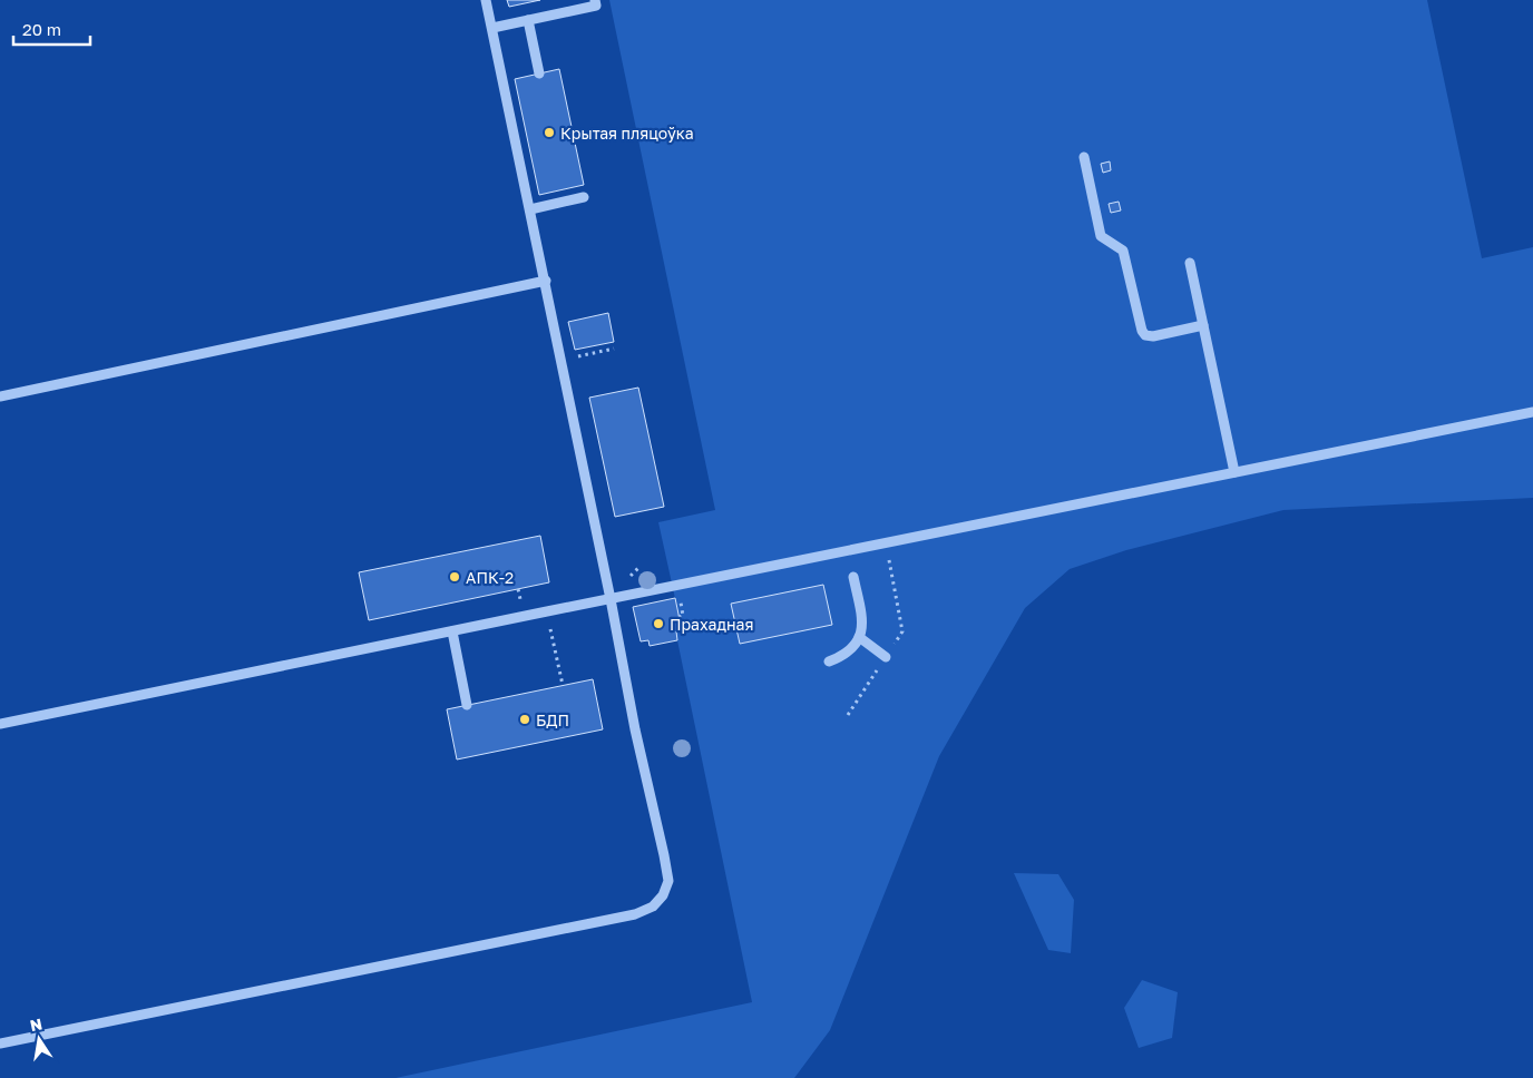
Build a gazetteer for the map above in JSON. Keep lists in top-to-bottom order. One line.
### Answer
{"places":["Крытая пляцоўка","АПК-2","Прахадная","БДП"],"scale_bar":"20 m","north":"top"}
